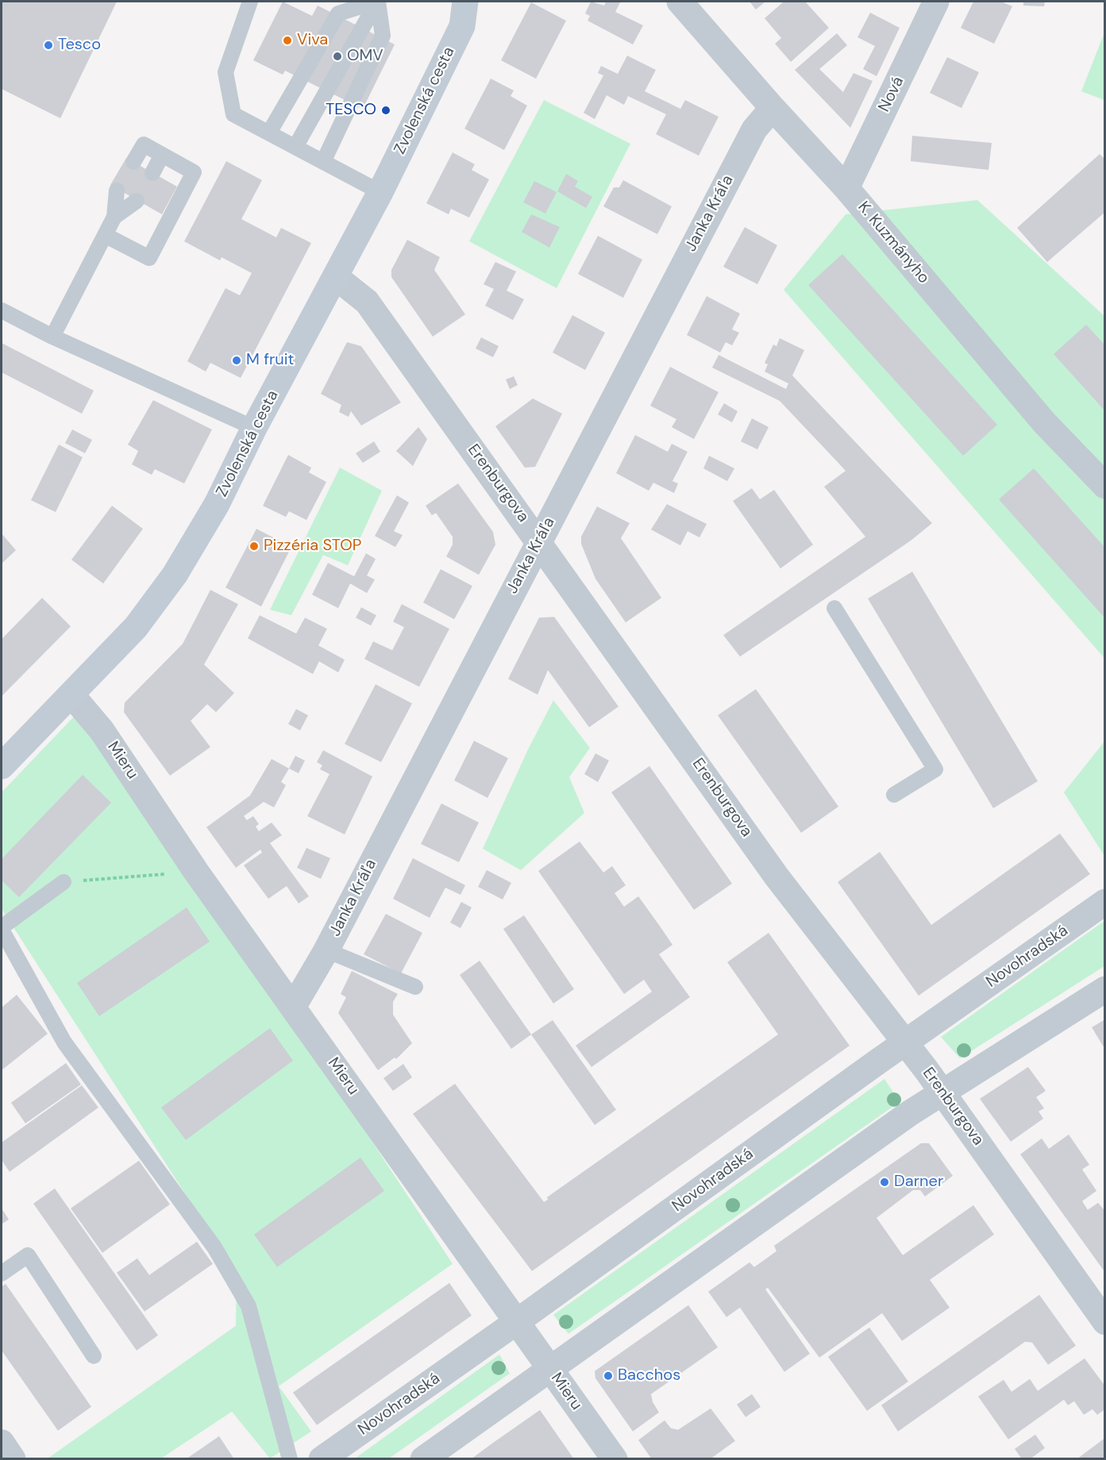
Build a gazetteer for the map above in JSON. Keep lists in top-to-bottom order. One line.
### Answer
{"streets":{"street":["Nová","Zvolenská cesta","Janka Kráľa","K. Kuzmányho","Erenburgova","Mieru","Novohradská"]},"crossings":[["Nová","K. Kuzmányho"],["Zvolenská cesta","Erenburgova"],["Zvolenská cesta","Mieru"],["Janka Kráľa","K. Kuzmányho"],["Janka Kráľa","Erenburgova"],["Janka Kráľa","Mieru"],["Erenburgova","Novohradská"],["Mieru","Novohradská"]],"places":["Viva","Tesco","OMV","TESCO","M fruit","Pizzéria STOP","Darner","Bacchos"]}
